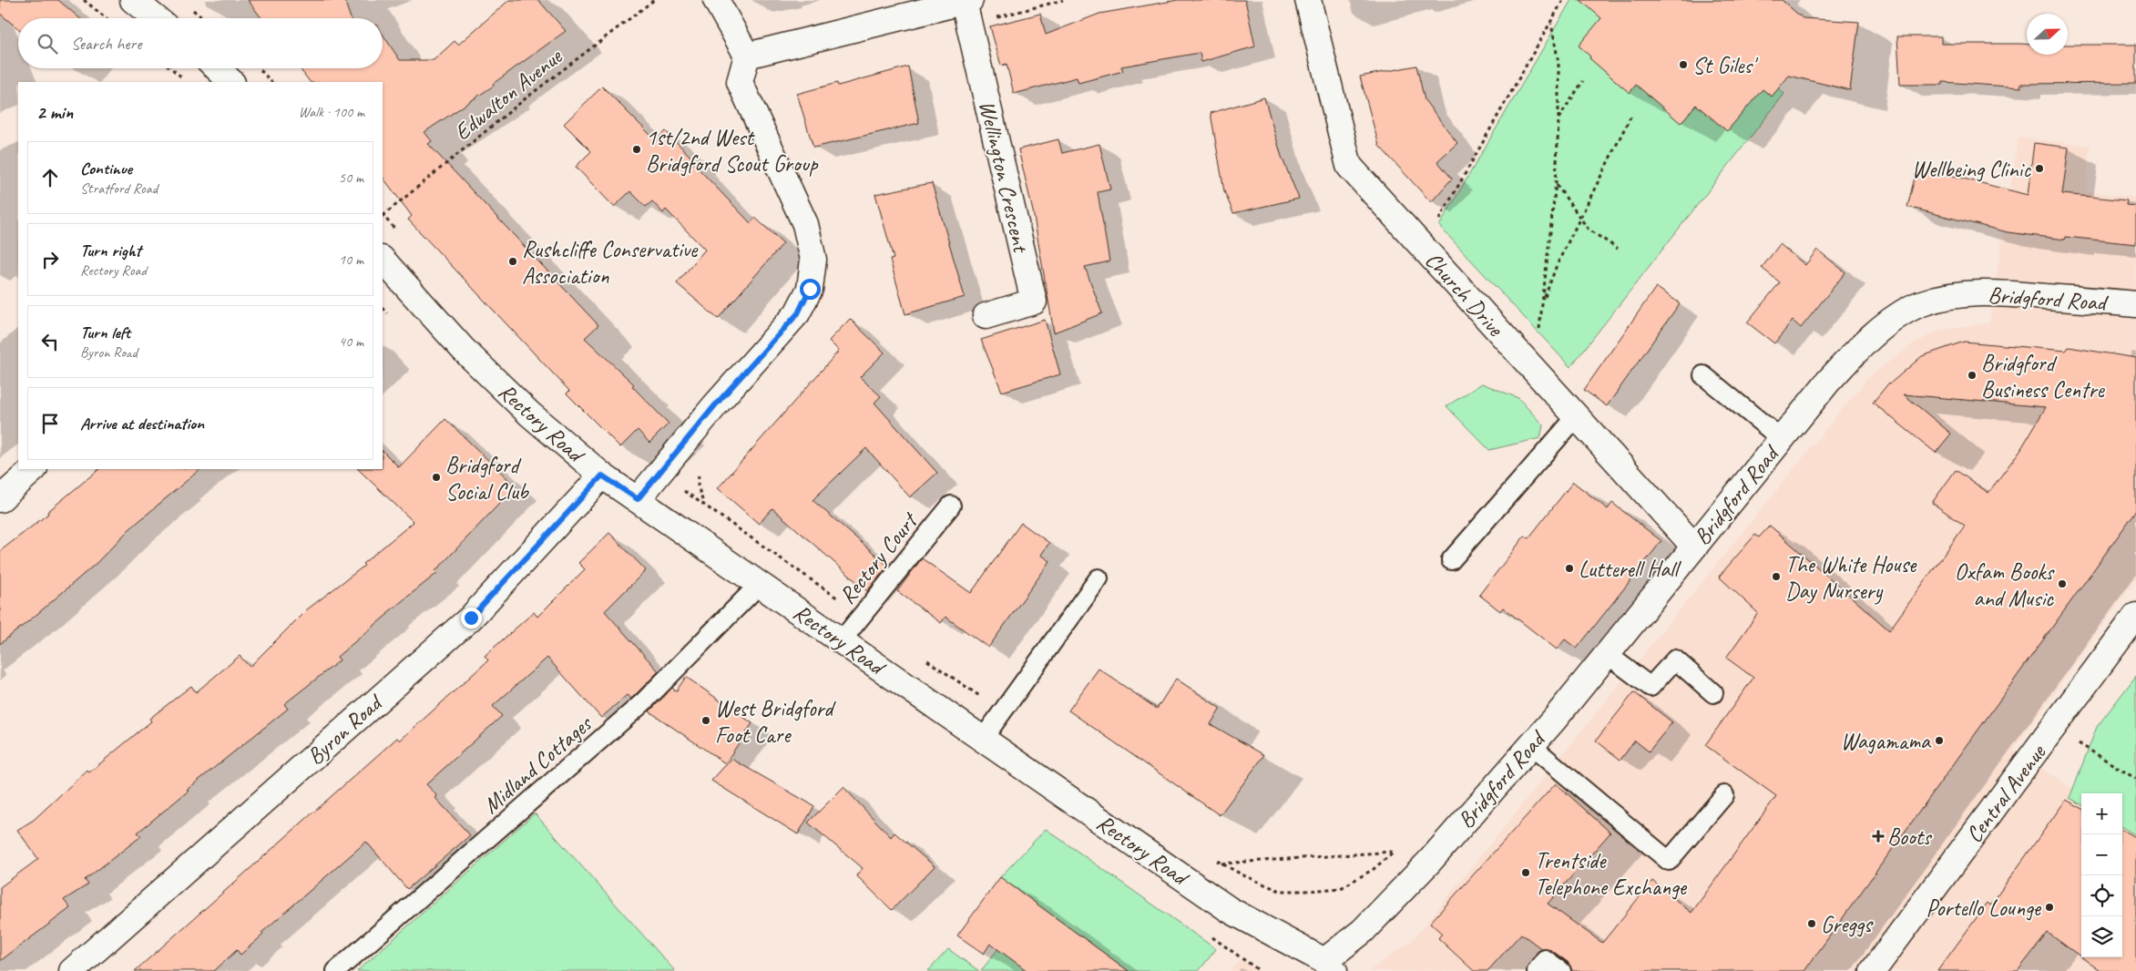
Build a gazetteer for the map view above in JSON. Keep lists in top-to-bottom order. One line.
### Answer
{"streets":{"street":["Wellington Crescent","Church Drive","Bridgford Road","Rectory Road","Byron Road","Central Avenue"],"lane":["Rectory Court","Midland Cottages"],"path":["Edwalton Avenue"]},"crossings":[["Church Drive","Bridgford Road"],["Bridgford Road","Rectory Road"],["Rectory Road","Rectory Court"],["Rectory Road","Byron Road"],["Rectory Road","Midland Cottages"]],"places":{"other":["St Giles'","1st/2nd West Bridgford Scout Group","Wellbeing Clinic","Rushcliffe Conservative Association","Bridgford Business Centre","Bridgford Social Club","Lutterell Hall","The White House Day Nursery","Oxfam Books and Music","West Bridgford Foot Care","Wagamama","Trentside Telephone Exchange","Portello Lounge","Greggs"],"health":["Boots"]},"north":"right","page":{"search":"Search here","heading":["2 min","Walk · 100 m"],"list":[["Continue","Stratford Road","50 m"],["Turn right","Rectory Road","10 m"],["Turn left","Byron Road","40 m"],"Arrive at destination"],"map_buttons":["+","−"]}}
